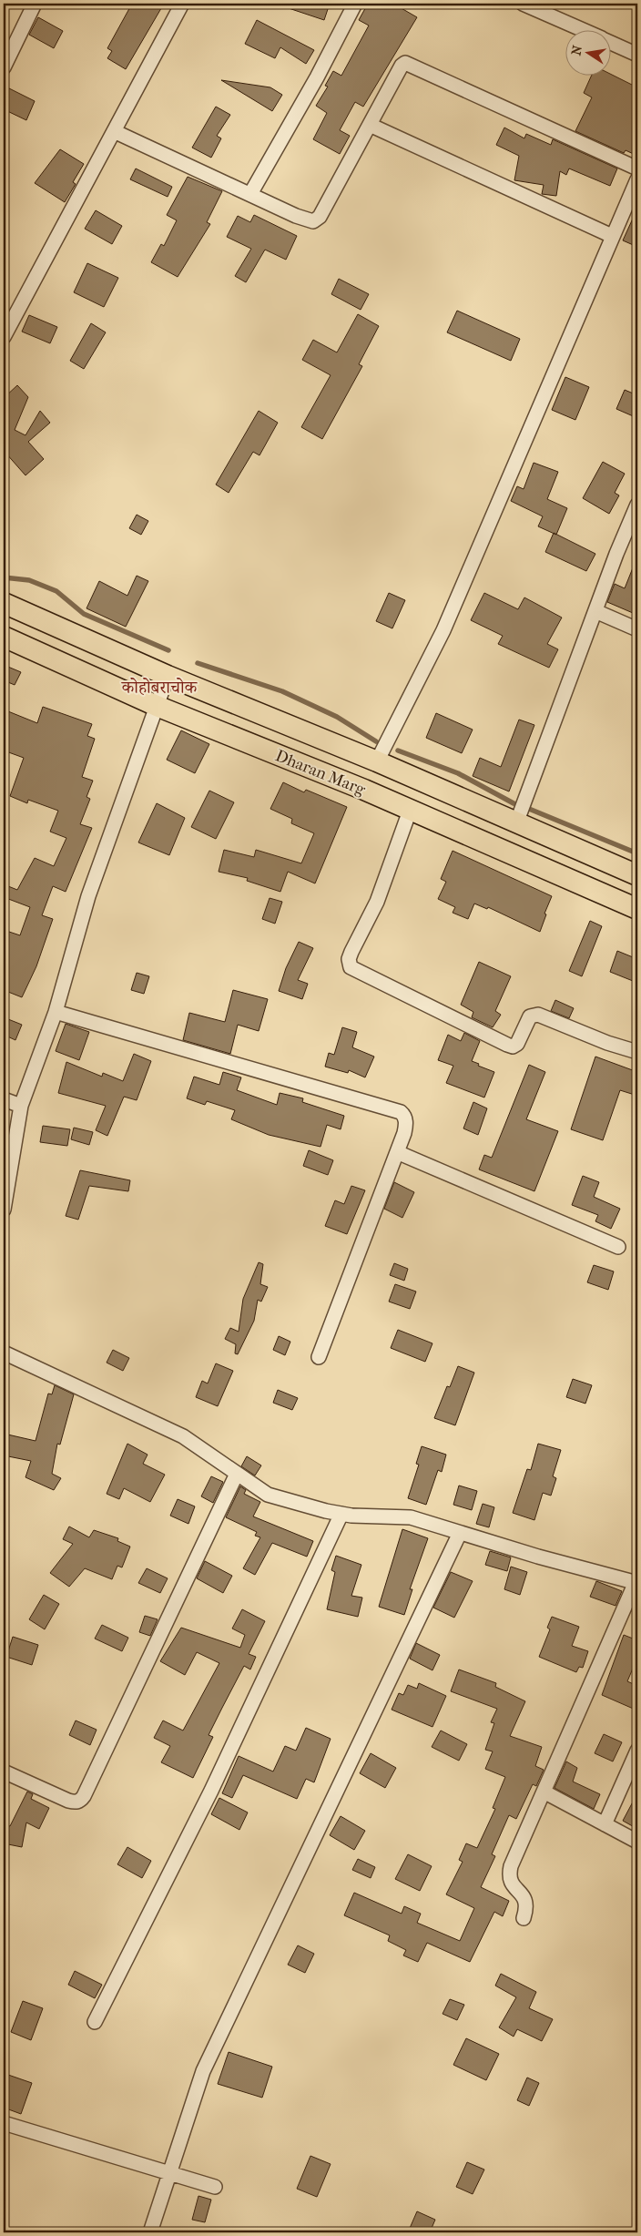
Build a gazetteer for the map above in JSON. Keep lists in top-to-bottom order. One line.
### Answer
{"streets":{"main road":["Dharan Marg"]},"districts":["कोहोबराचोक"],"north":"left"}
